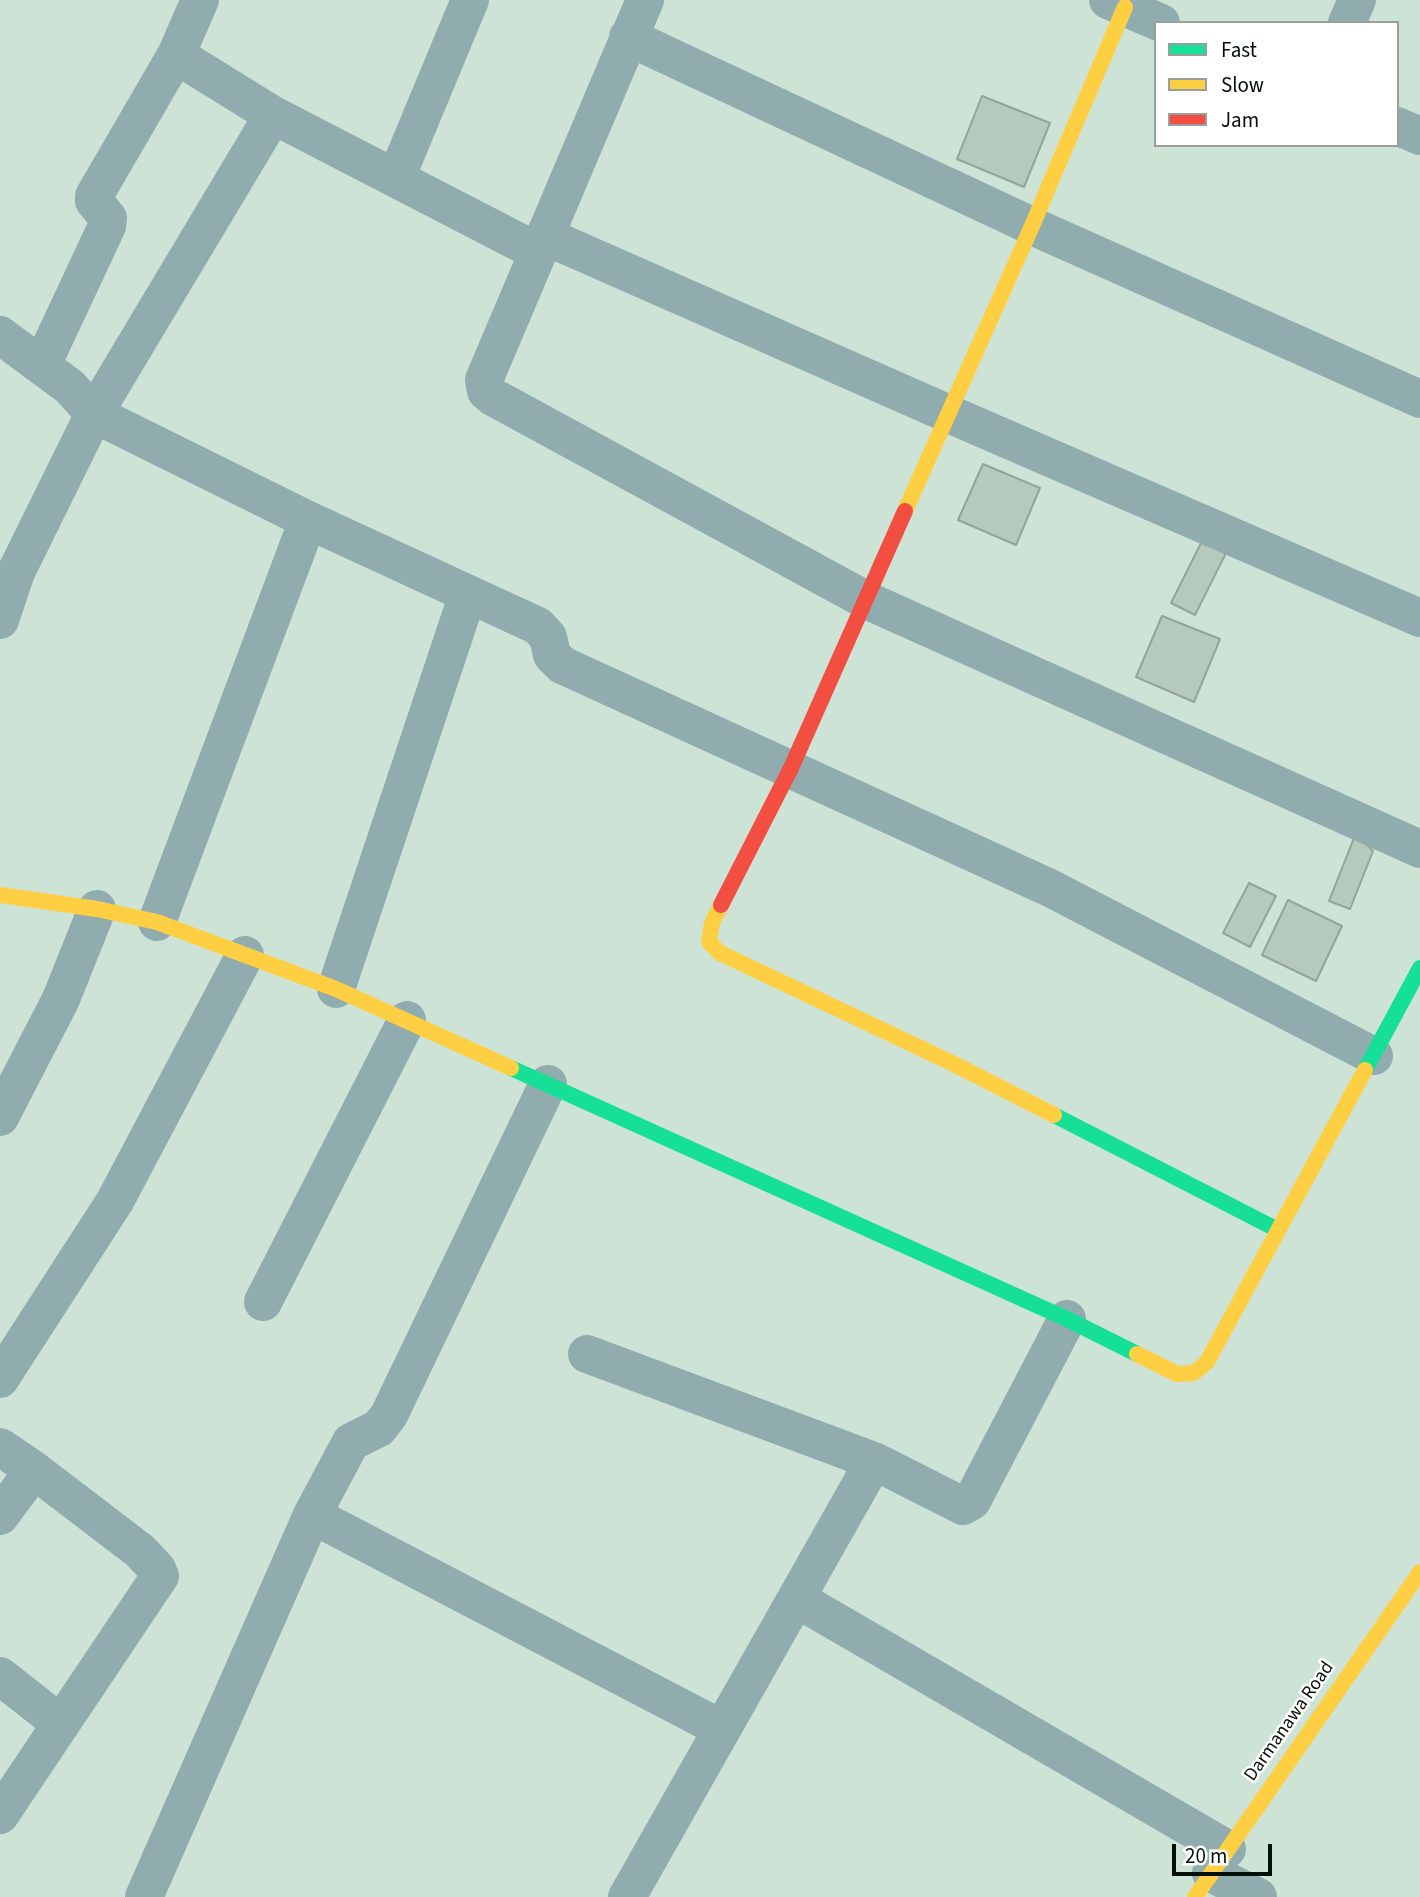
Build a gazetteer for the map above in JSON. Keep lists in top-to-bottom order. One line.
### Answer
{"streets":{"street":["Darmanawa Road"]},"legend":["Fast","Slow","Jam"],"scale_bar":"20 m"}
